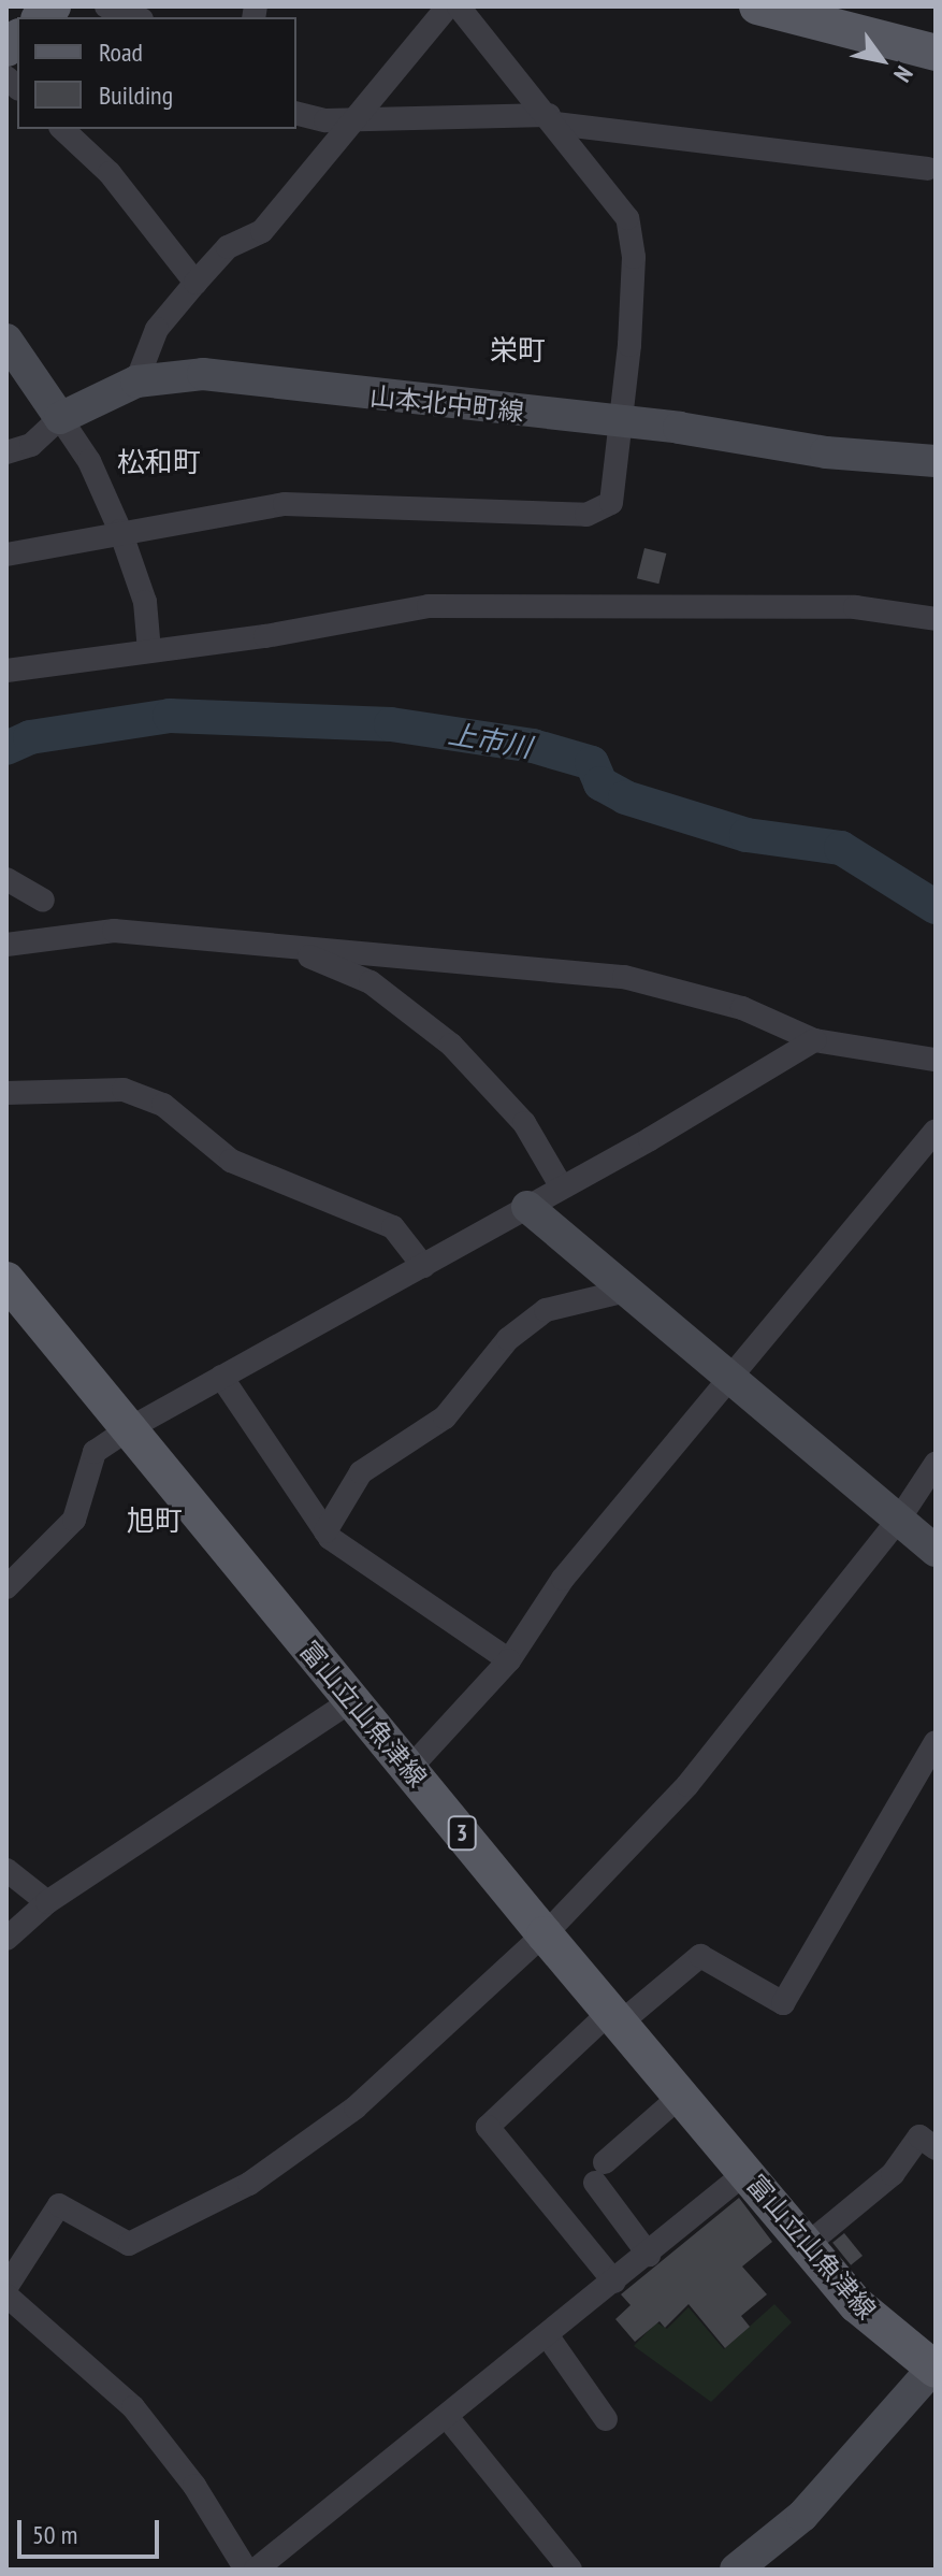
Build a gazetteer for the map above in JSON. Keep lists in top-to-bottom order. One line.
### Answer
{"streets":{"main road":["山本北中町線","富山立山魚津線","3"]},"districts":["栄町","松和町","旭町"],"water":["上市川"],"legend":["Road","Building"],"scale_bar":"50 m","north":"bottom right"}
